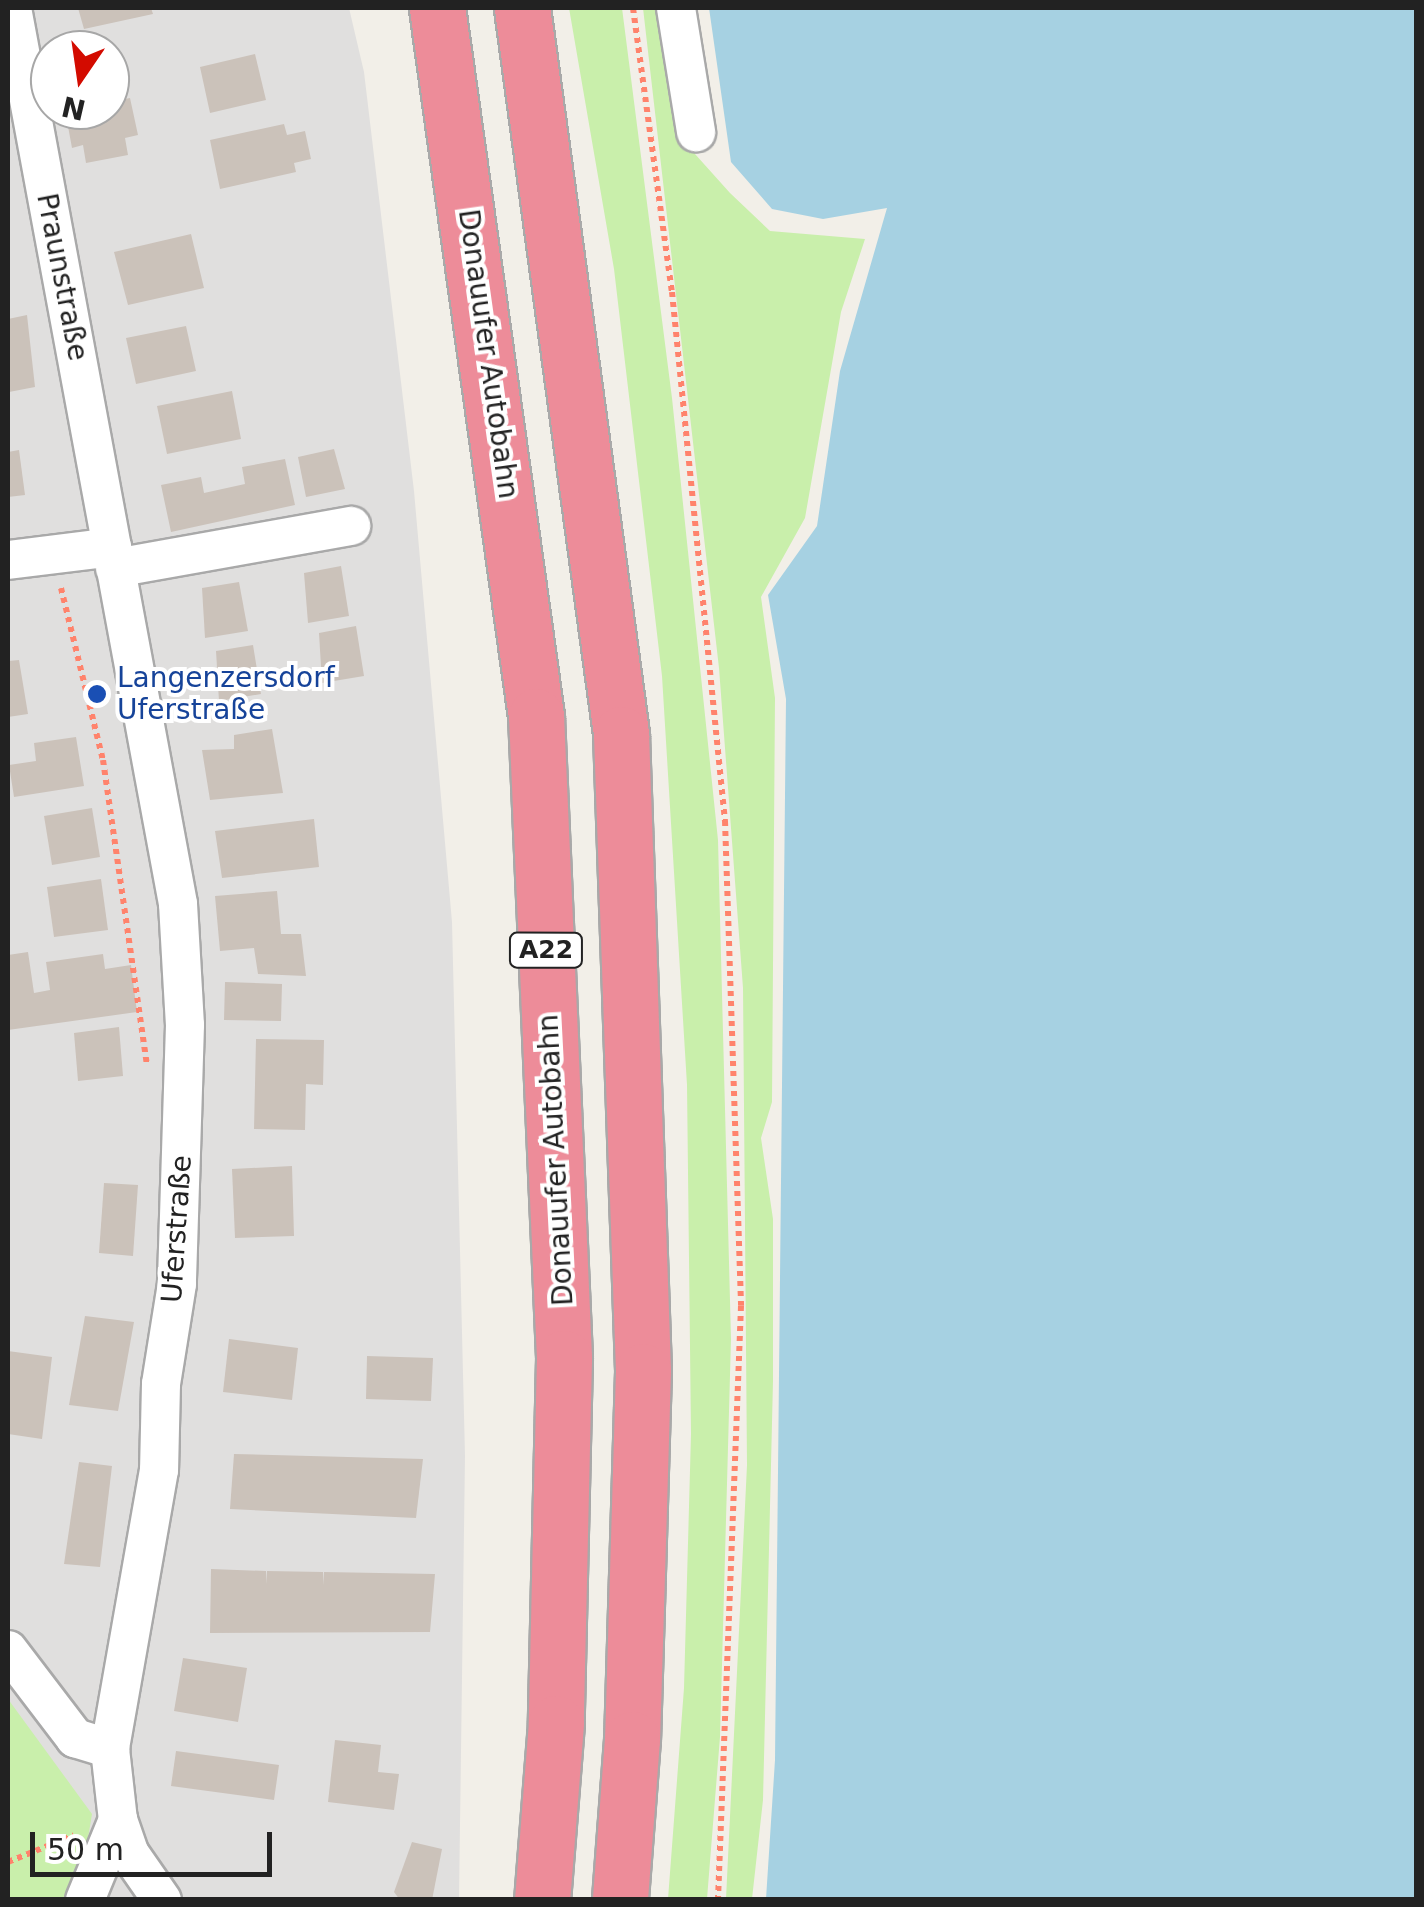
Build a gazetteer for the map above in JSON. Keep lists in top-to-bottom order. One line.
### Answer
{"streets":{"highway":["Donauufer Autobahn","A22"],"street":["Praunstraße","Uferstraße"]},"crossings":[["Praunstraße","Uferstraße"]],"places":["Langenzersdorf Uferstraße"],"scale_bar":"50 m","north":"bottom"}
